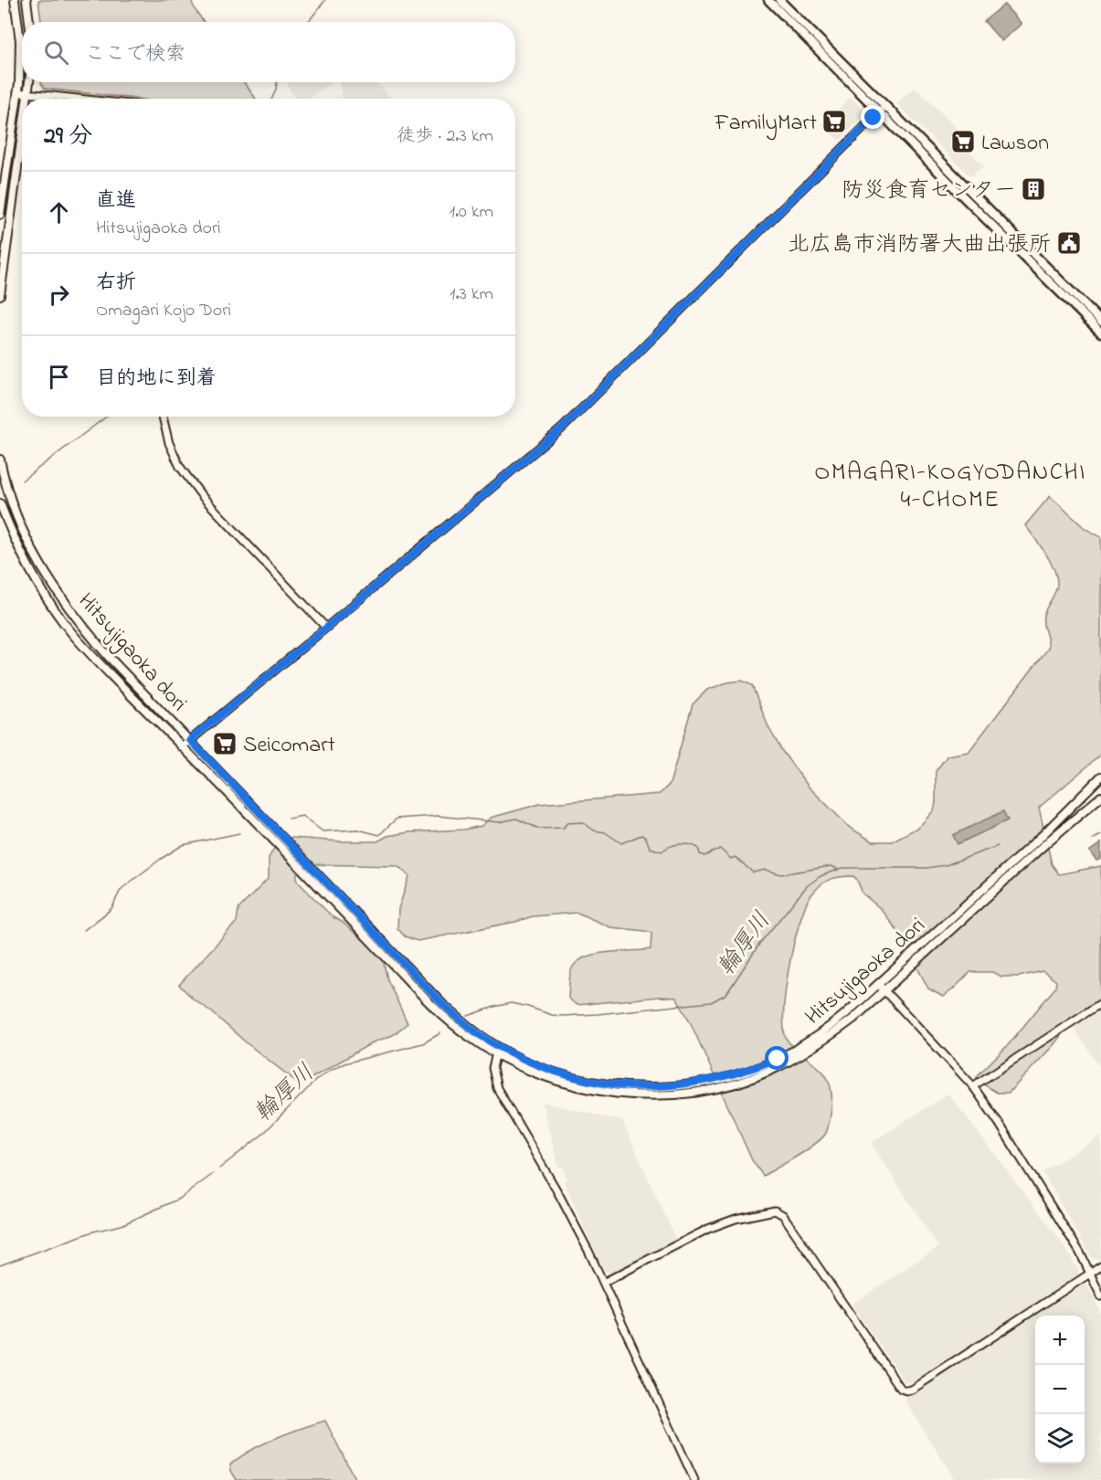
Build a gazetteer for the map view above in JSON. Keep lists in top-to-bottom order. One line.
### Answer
{"streets":{"main road":["Hitsujigaoka dori"]},"districts":["OMAGARI-KOGYODANCHI 4-CHOME"],"water":["輪厚川"],"places":{"supermarket":["FamilyMart","Lawson","Seicomart"],"building":["防災食育センター"],"public building":["北広島市消防署大曲出張所"]},"page":{"search":"ここで検索","heading":["29 分","徒歩 · 2.3 km"],"list":[["直進","Hitsujigaoka dori","1.0 km"],["右折","Omagari Kojo Dori","1.3 km"],"目的地に到着"],"map_buttons":["+","−"]}}
